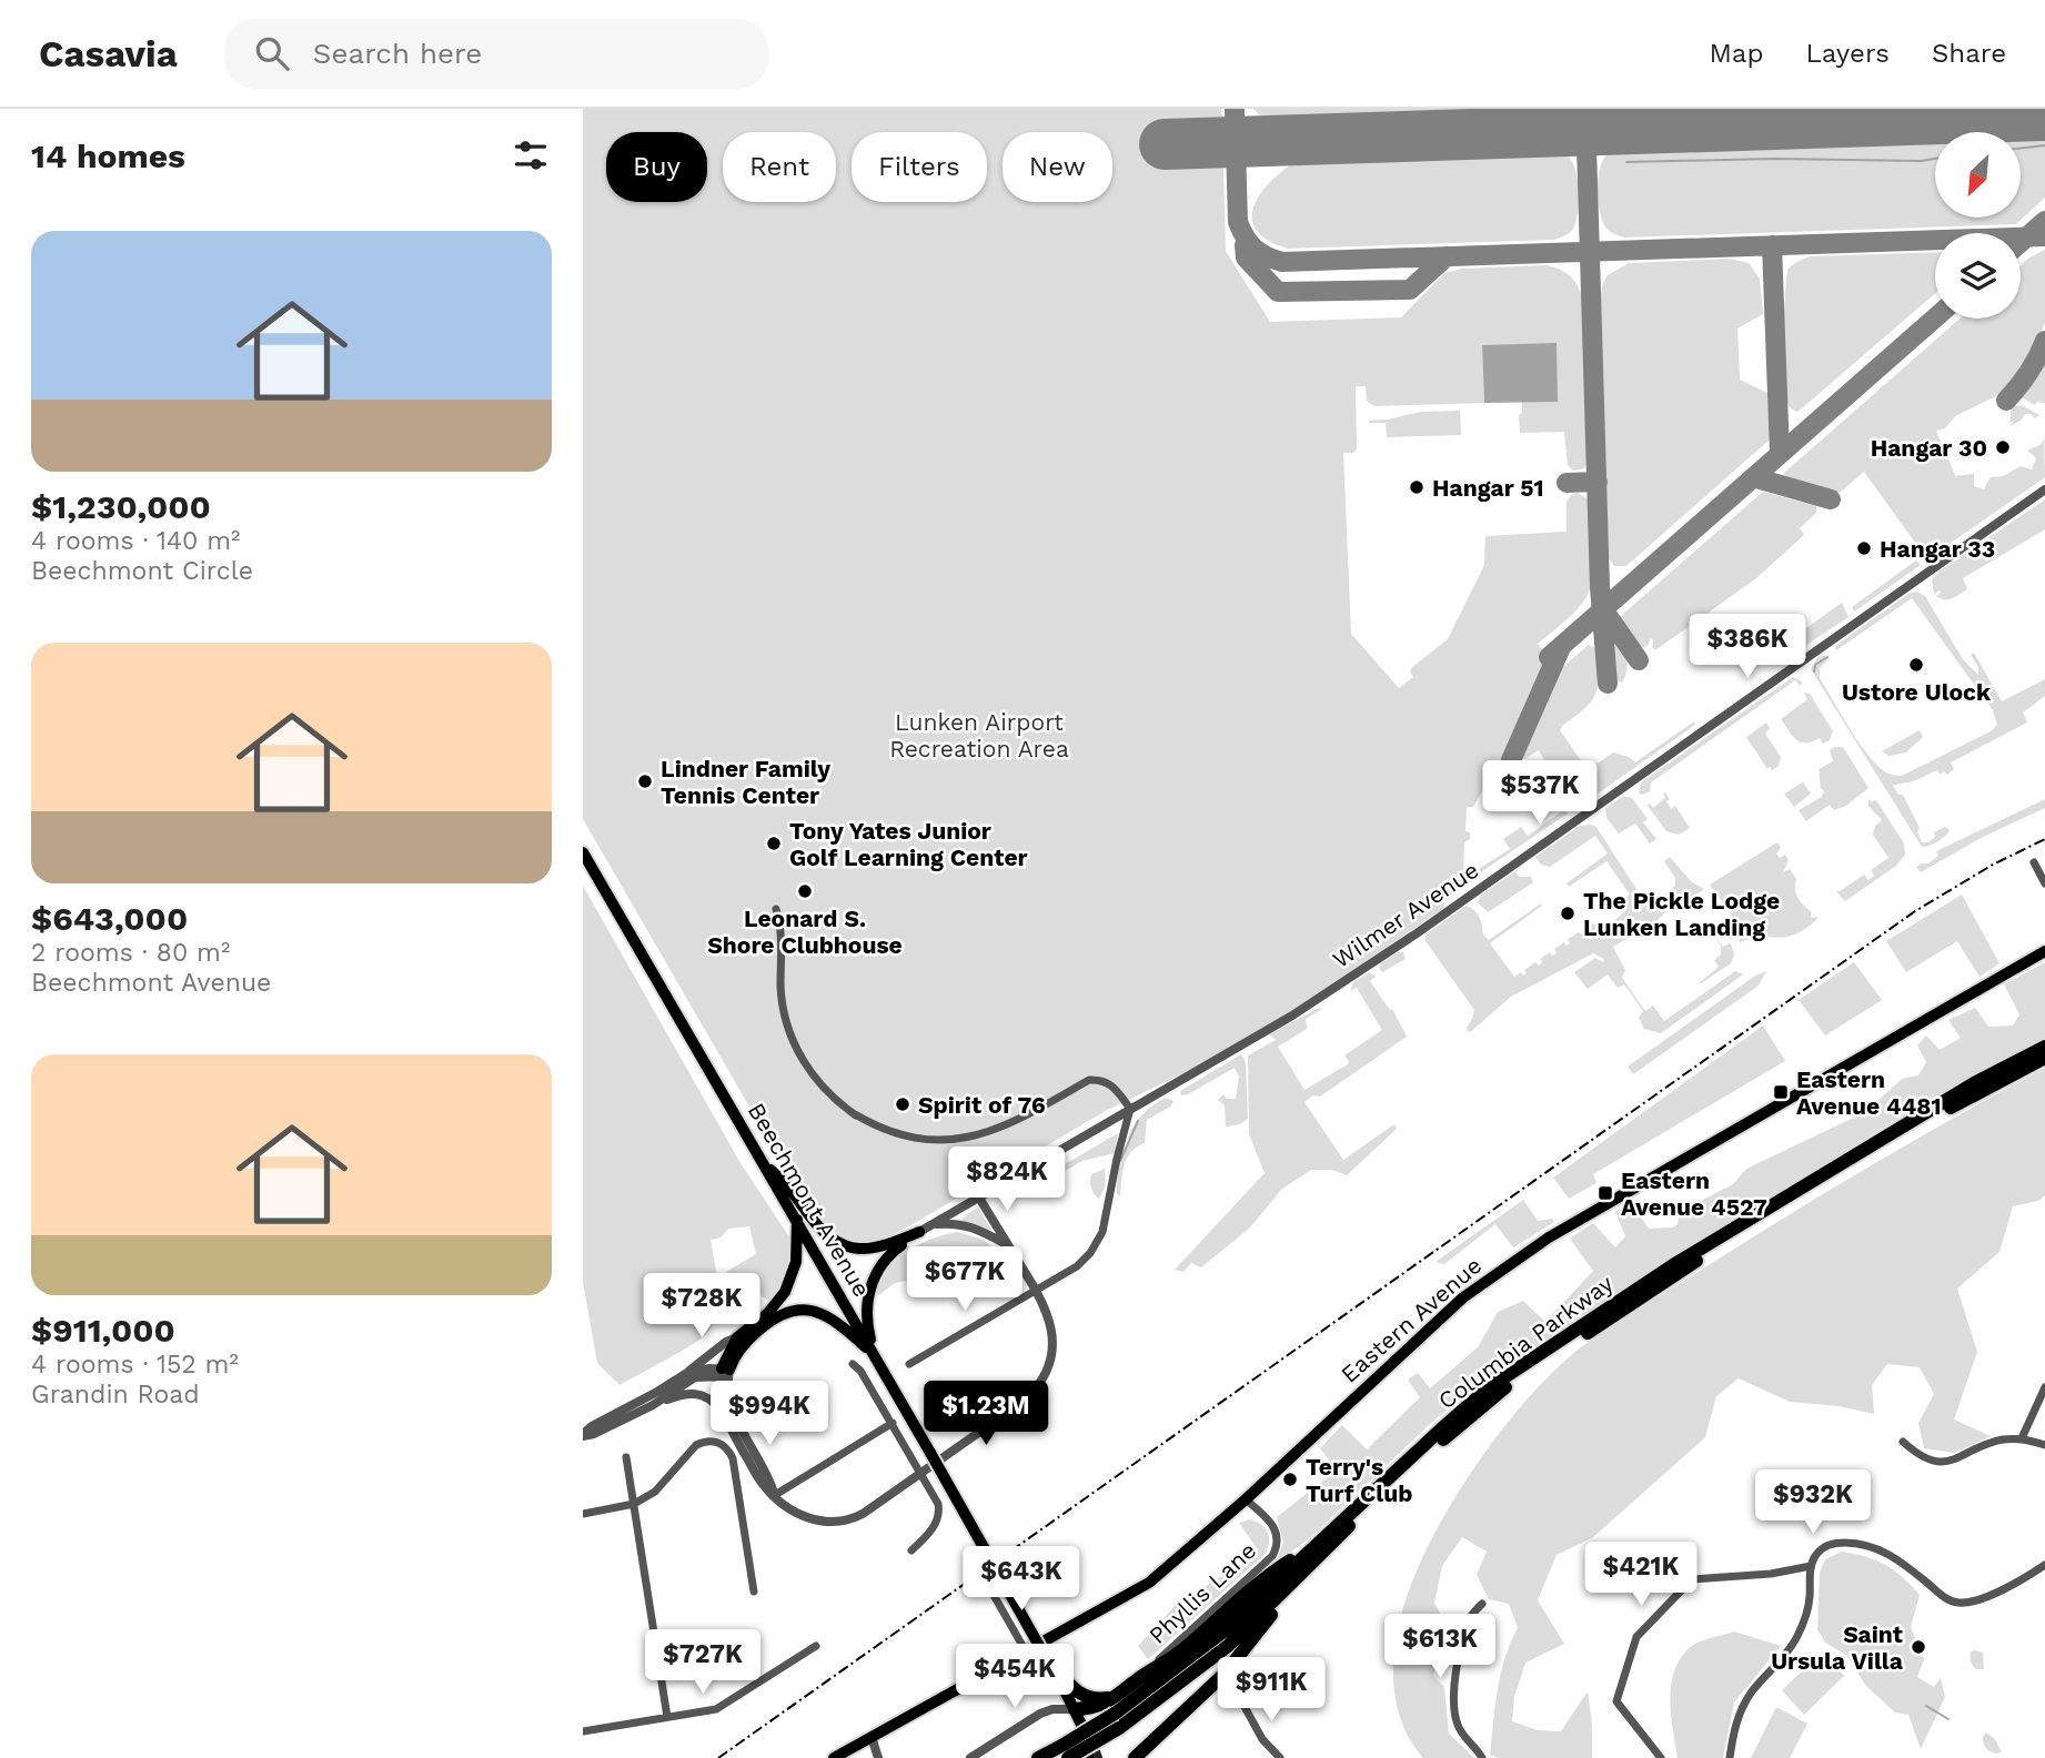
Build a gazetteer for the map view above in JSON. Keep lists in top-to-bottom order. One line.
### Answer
{"streets":{"highway":["Columbia Parkway"],"main road":["Beechmont Avenue","Eastern Avenue"],"street":["Wilmer Avenue","Phyllis Lane"]},"crossings":[["Eastern Avenue","Phyllis Lane"]],"parks":["Lunken Airport Recreation Area"],"places":{"other":["Hangar 30","Hangar 51","Hangar 33","Ustore Ulock","Lindner Family Tennis Center","Tony Yates Junior Golf Learning Center","Leonard S. Shore Clubhouse","The Pickle Lodge Lunken Landing","Spirit of 76","Terry's Turf Club","Saint Ursula Villa"],"transit":["Eastern Avenue 4481","Eastern Avenue 4527"]},"north":"bottom left","page":{"header":"Casavia","search":"Search here","nav":["Map","Layers","Share"],"heading":"14 homes","chip":["Buy","Rent","Filters","New"],"list":[{"name":"$1,230,000","note":"4 rooms · 140 m² · Beechmont Circle"},{"name":"$643,000","note":"2 rooms · 80 m² · Beechmont Avenue"},{"name":"$911,000","note":"4 rooms · 152 m² · Grandin Road"}],"price":["$386K","$537K","$824K","$677K","$728K","$994K","$1.23M","$932K","$421K","$643K","$613K","$727K","$454K","$911K"]}}
